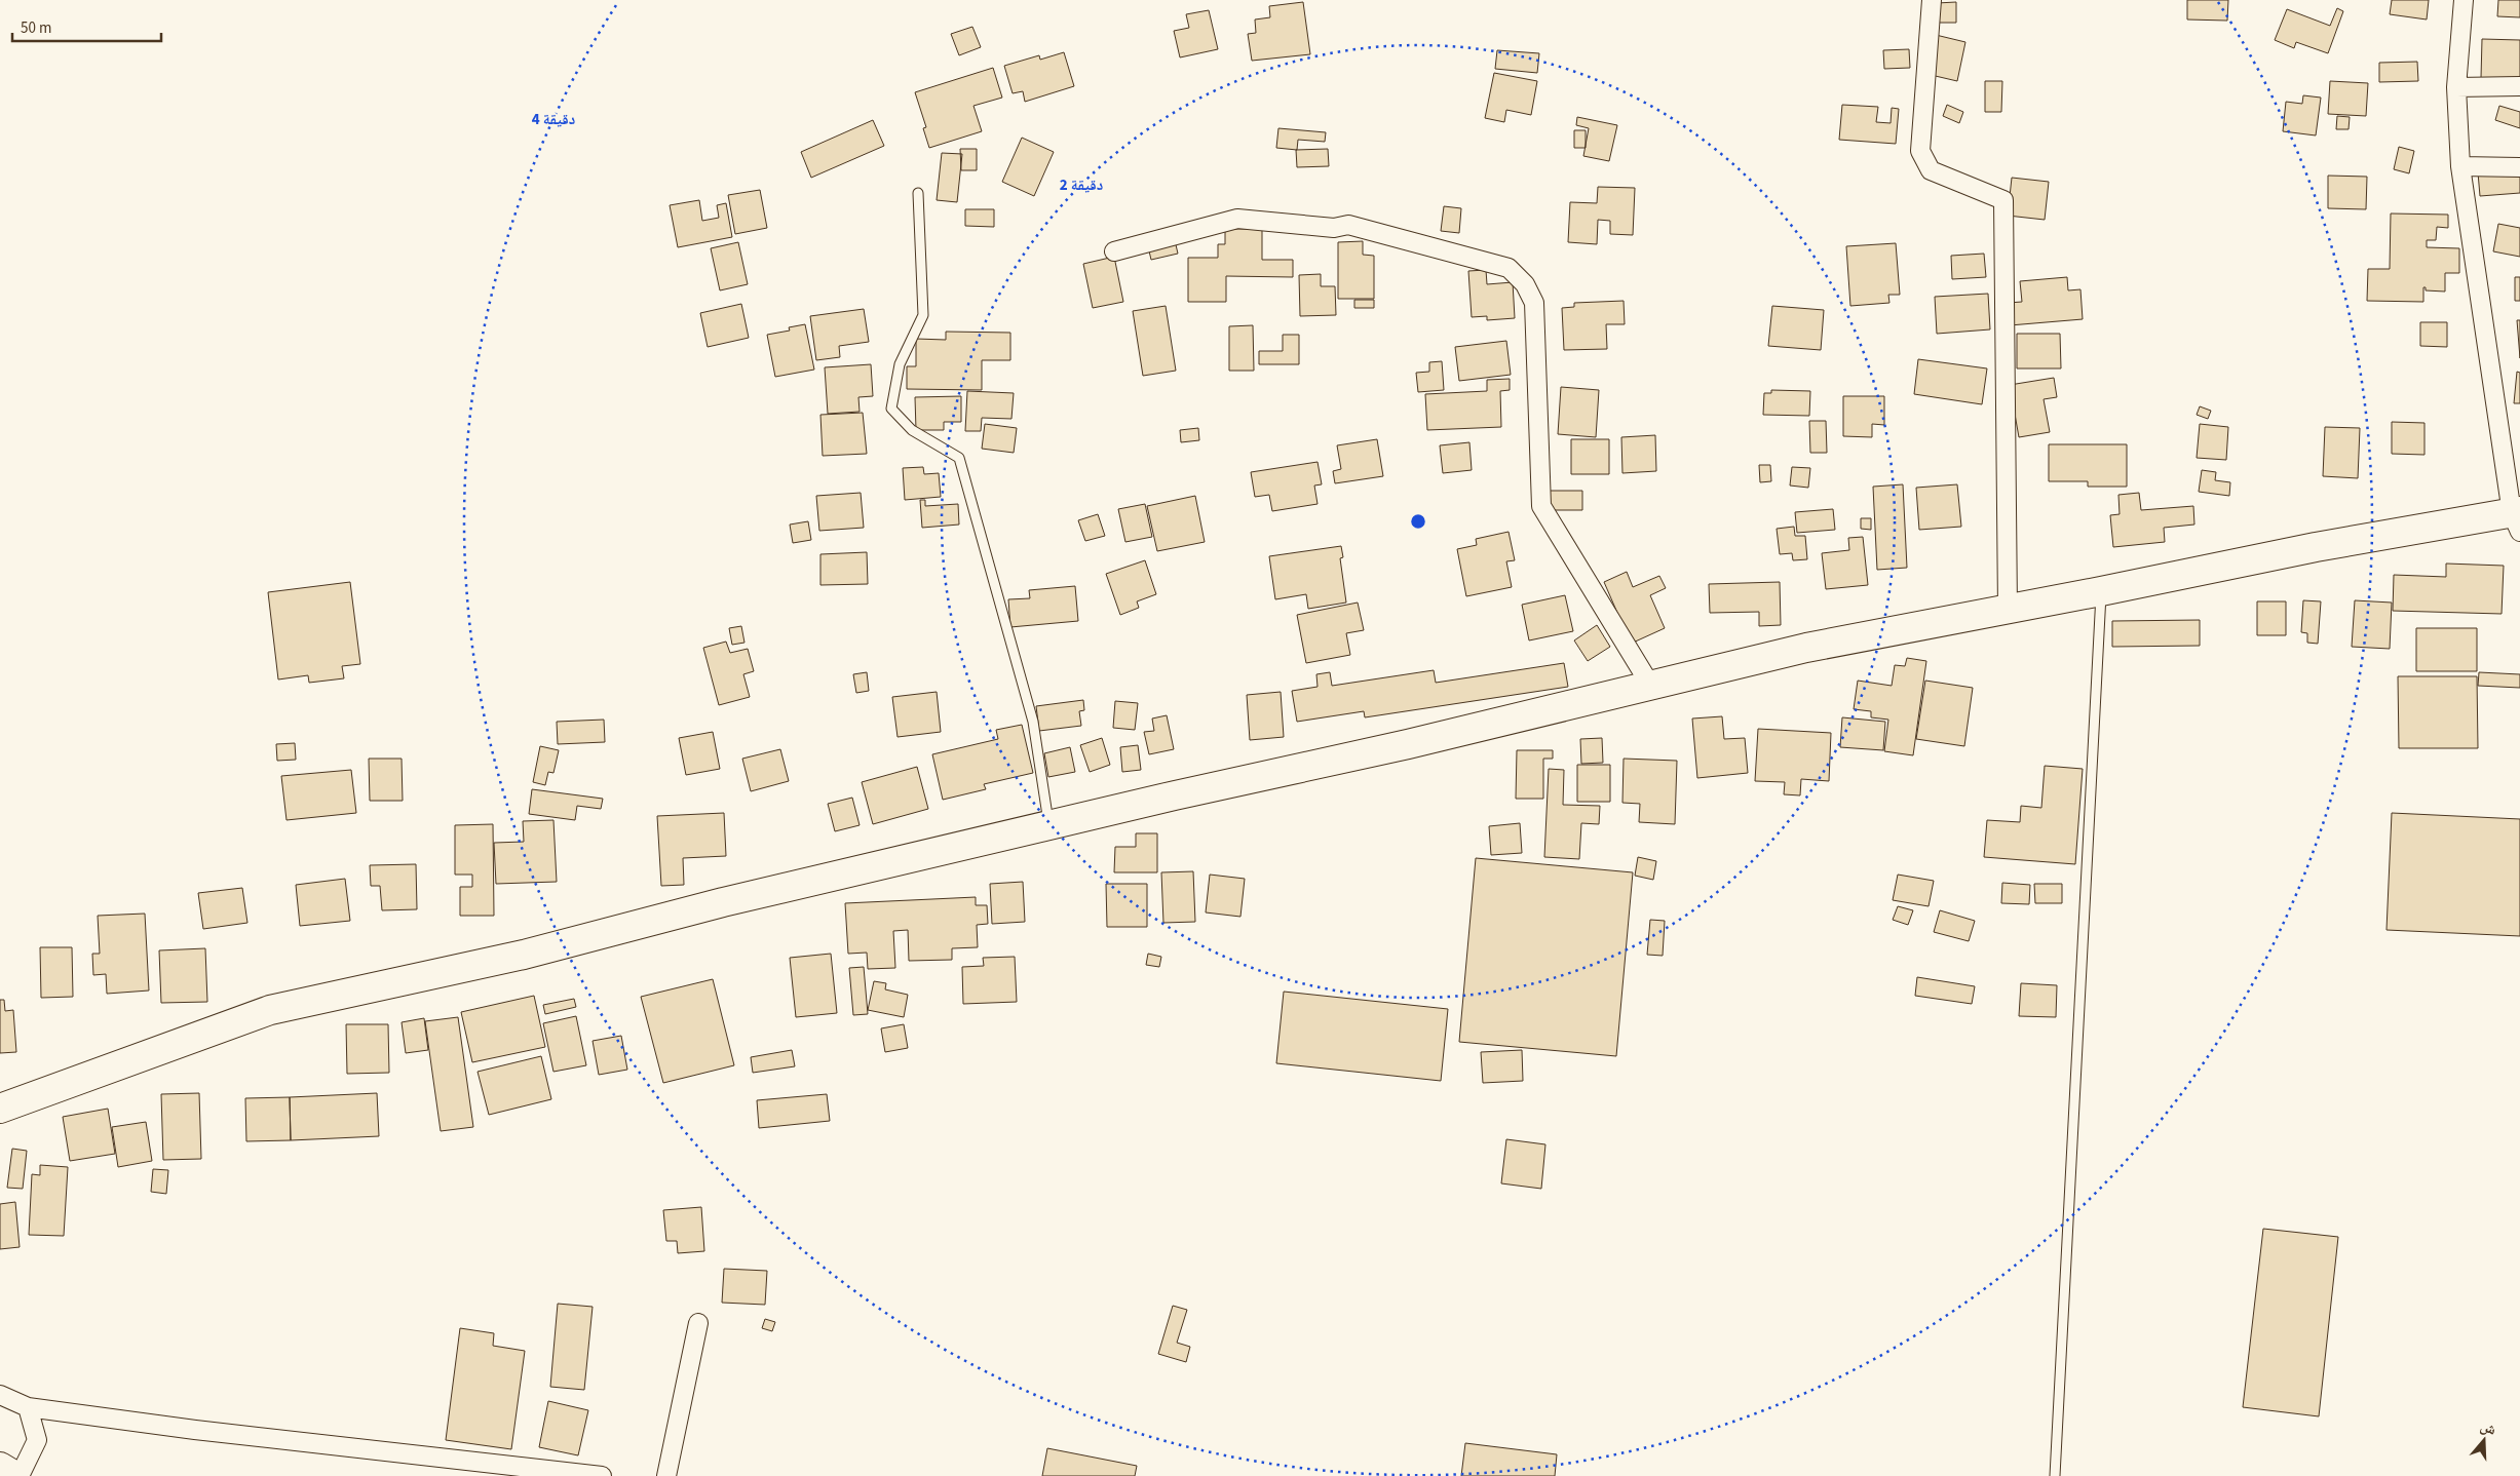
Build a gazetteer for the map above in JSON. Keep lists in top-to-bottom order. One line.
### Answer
{"scale_bar":"50 m","north":"top","rings":["4 دقيقة","2 دقيقة"]}
